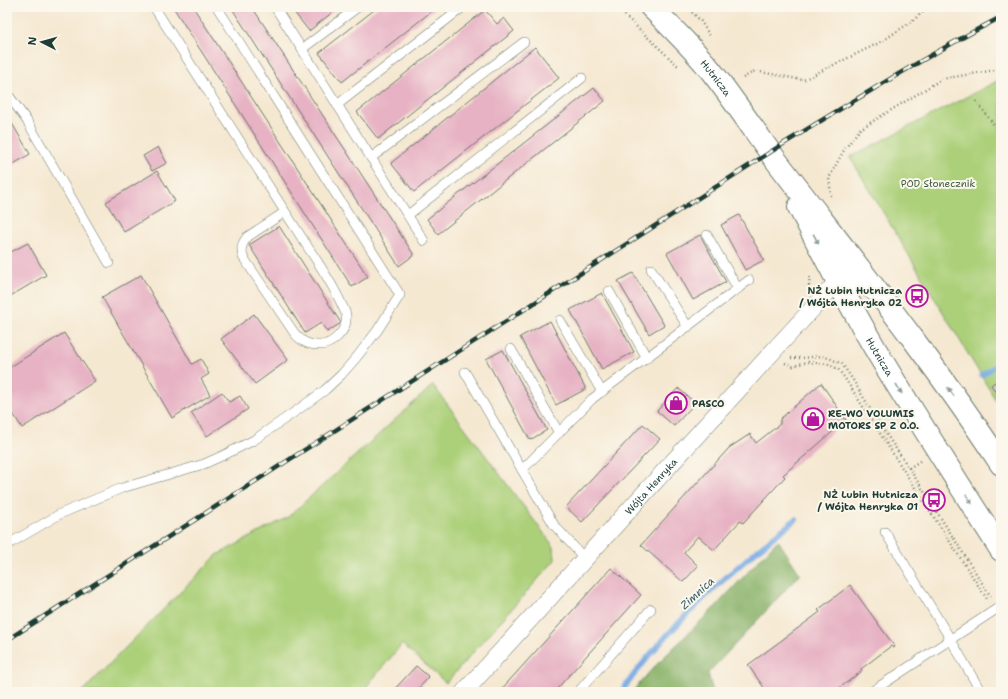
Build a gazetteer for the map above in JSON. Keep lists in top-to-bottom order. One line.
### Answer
{"streets":{"main road":["Hutnicza"],"street":["Wójta Henryka"]},"crossings":[["Hutnicza","Wójta Henryka"]],"water":["Zimnica"],"parks":["POD Słonecznik"],"places":{"bus stop":["NŻ Lubin Hutnicza / Wójta Henryka 02","NŻ Lubin Hutnicza / Wójta Henryka 01"],"shop":["PASCO","RE-WO VOLUMIS MOTORS SP Z O.O."]},"north":"left"}
